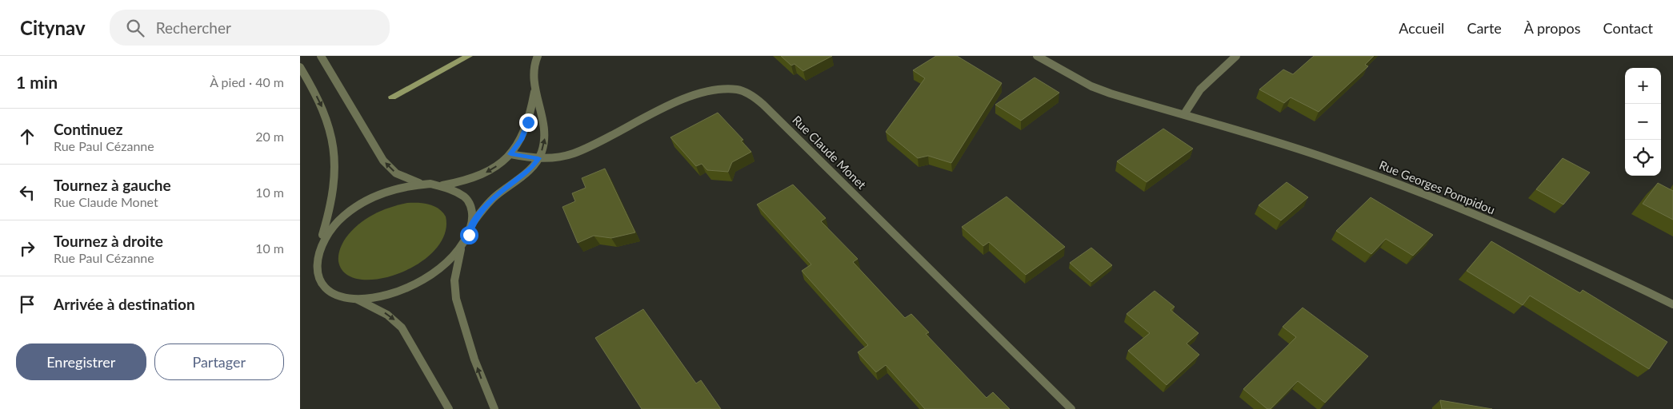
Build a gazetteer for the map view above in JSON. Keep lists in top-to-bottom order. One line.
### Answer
{"streets":{"street":["Rue Claude Monet","Rue Georges Pompidou"]},"page":{"header":"Citynav","search":"Rechercher","nav":["Accueil","Carte","À propos","Contact"],"heading":["1 min","À pied · 40 m"],"map_buttons":["+","−"],"list":[["Continuez","Rue Paul Cézanne","20 m"],["Tournez à gauche","Rue Claude Monet","10 m"],["Tournez à droite","Rue Paul Cézanne","10 m"],"Arrivée à destination"],"buttons":["Enregistrer","Partager"]}}
